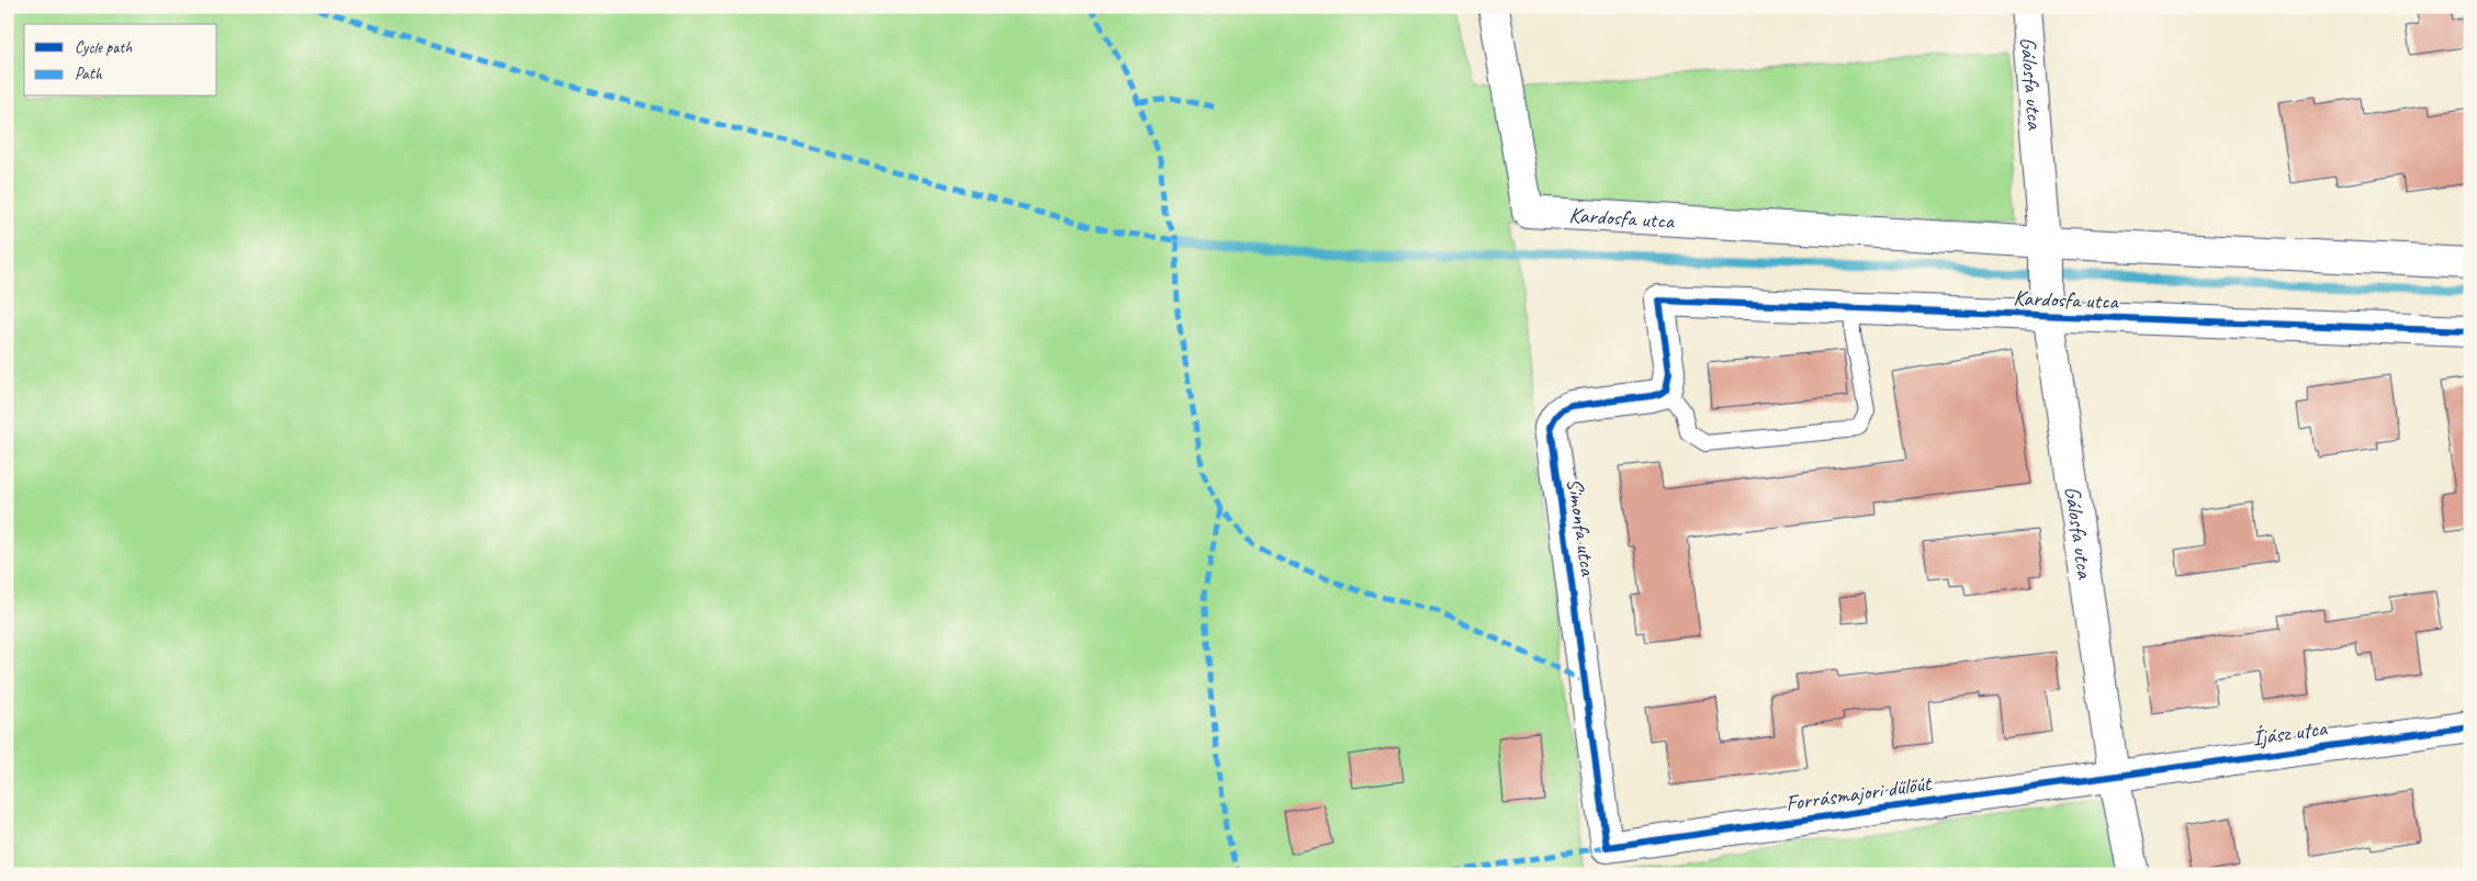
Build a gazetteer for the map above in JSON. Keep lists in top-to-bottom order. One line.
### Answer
{"streets":{"street":["Gálosfa utca","Kardosfa utca","Simonfa utca","Íjász utca","Forrásmajori dűlőút"]},"crossings":[["Gálosfa utca","Kardosfa utca"],["Gálosfa utca","Íjász utca"],["Gálosfa utca","Forrásmajori dűlőút"],["Kardosfa utca","Simonfa utca"],["Simonfa utca","Forrásmajori dűlőút"],["Íjász utca","Forrásmajori dűlőút"]],"legend":["Cycle path","Path"]}
